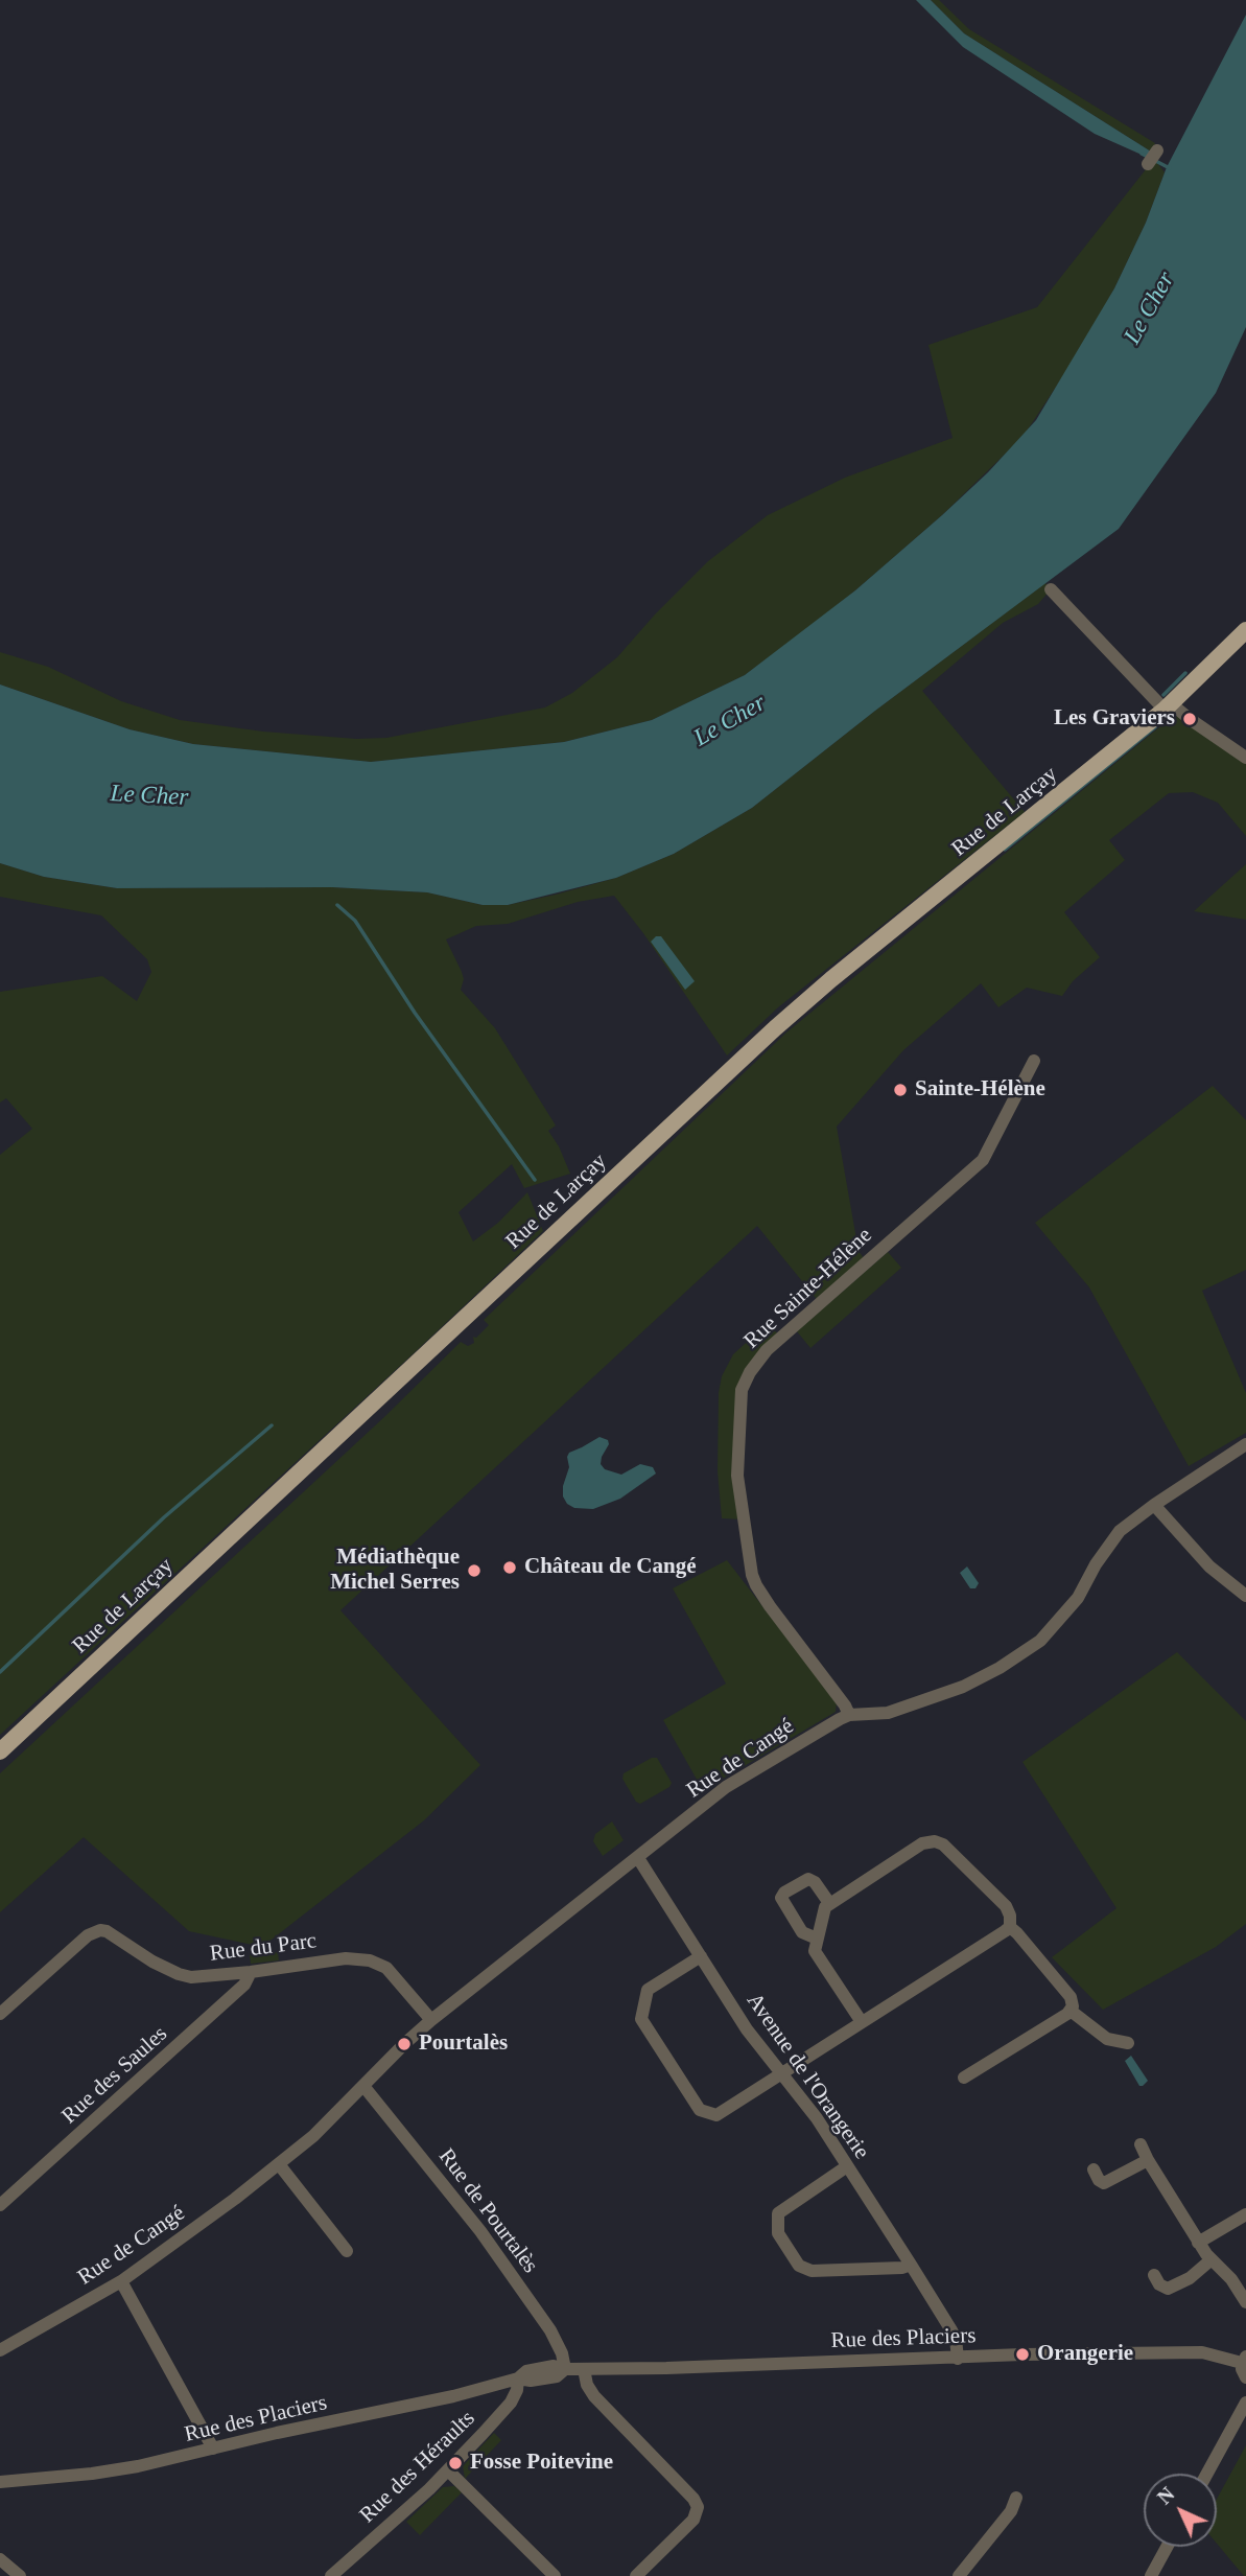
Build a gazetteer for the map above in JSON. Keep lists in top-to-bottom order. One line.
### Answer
{"streets":{"main road":["Rue de Larçay"],"street":["Rue Sainte-Hélène","Rue de Cangé","Rue du Parc","Rue des Saules","Avenue de l'Orangerie","Rue de Pourtalès","Rue des Placiers","Rue des Héraults"]},"crossings":[["Rue Sainte-Hélène","Rue de Cangé"],["Rue de Cangé","Rue du Parc"],["Rue de Cangé","Avenue de l'Orangerie"],["Rue de Cangé","Rue de Pourtalès"],["Rue du Parc","Rue des Saules"],["Avenue de l'Orangerie","Rue des Placiers"],["Rue de Pourtalès","Rue des Placiers"],["Rue des Placiers","Rue des Héraults"]],"water":["Le Cher"],"places":["Les Graviers","Sainte-Hélène","Château de Cangé","Médiathèque Michel Serres","Pourtalès","Orangerie","Fosse Poitevine"],"north":"top left"}
